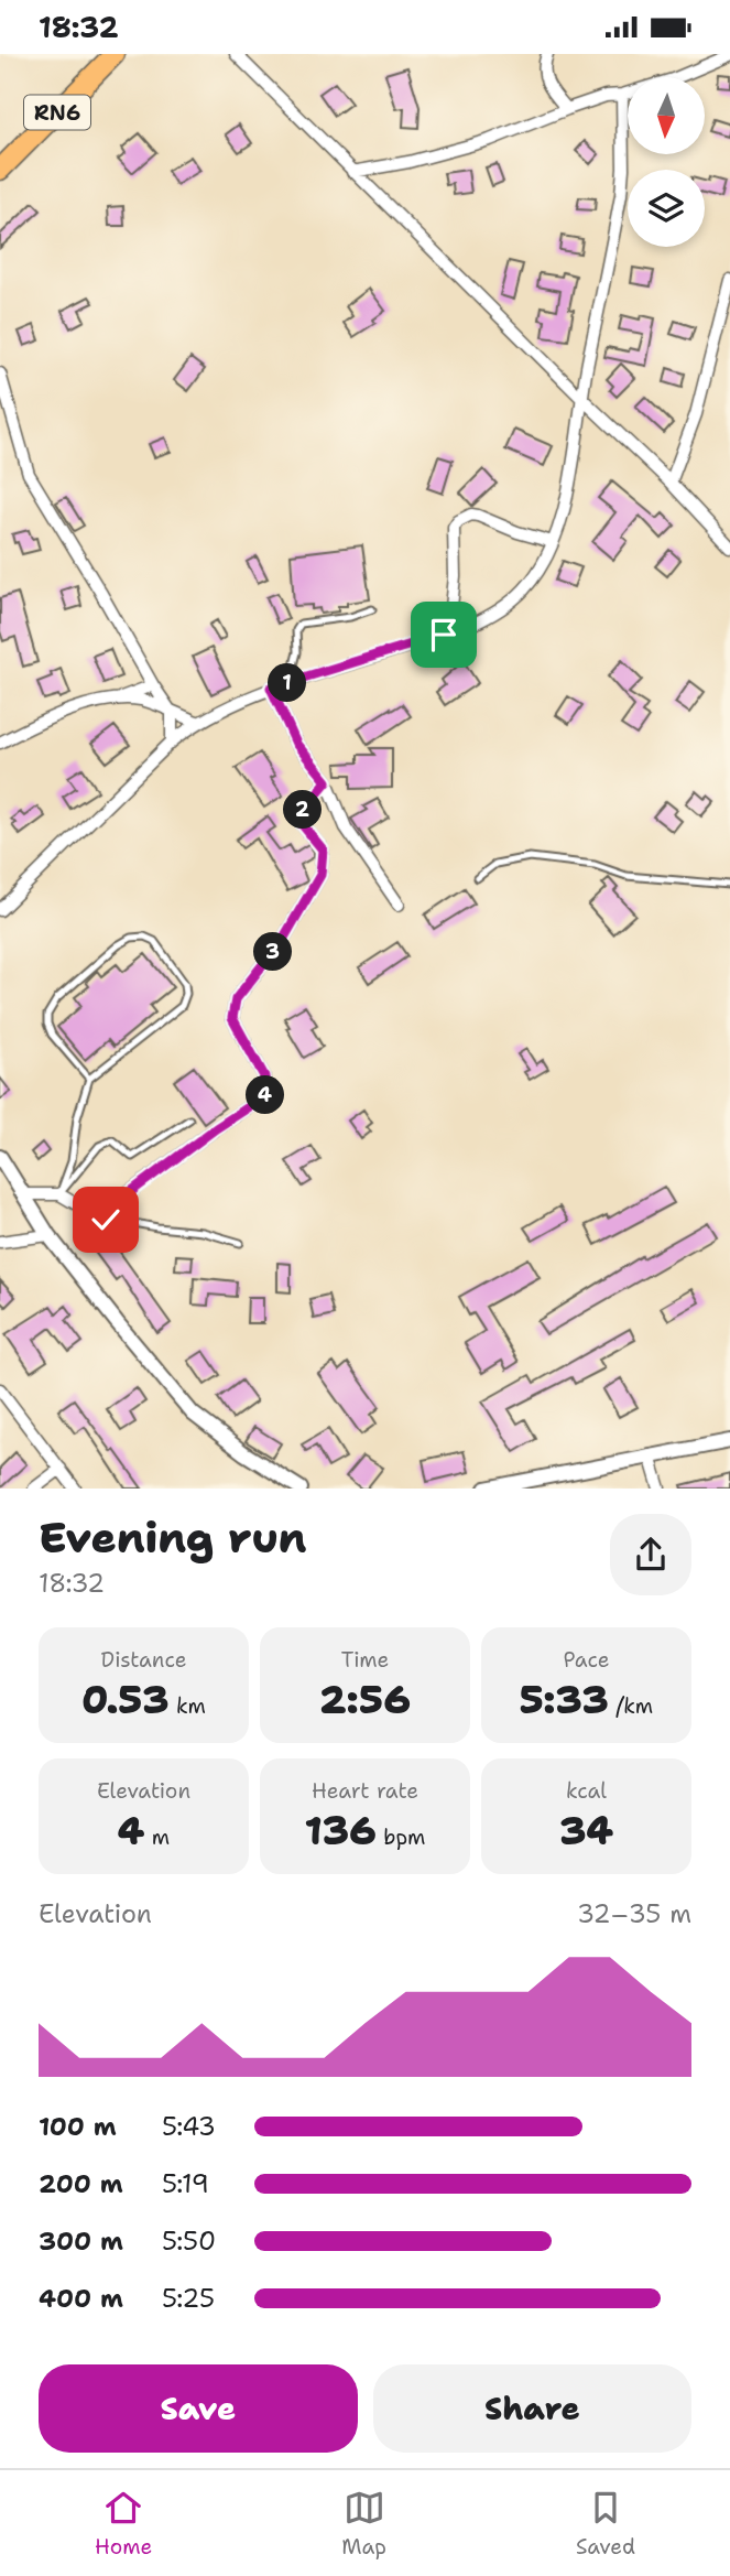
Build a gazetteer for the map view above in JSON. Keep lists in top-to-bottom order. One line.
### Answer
{"streets":{"highway":["RN6"]},"north":"bottom","page":{"status":"18:32","pins":["1","2","3","4"],"heading":["Evening run","18:32"],"stats":[["Distance","0.53 km"],["Time","2:56"],["Pace","5:33 /km"],["Elevation","4 m"],["Heart rate","136 bpm"],["kcal","34"]],"chart":["Elevation","32–35 m"],"list":[{"name":"100 m","note":"5:43"},{"name":"200 m","note":"5:19"},{"name":"300 m","note":"5:50"},{"name":"400 m","note":"5:25"}],"buttons":["Save","Share"],"tabs":["Home","Map","Saved"]}}
